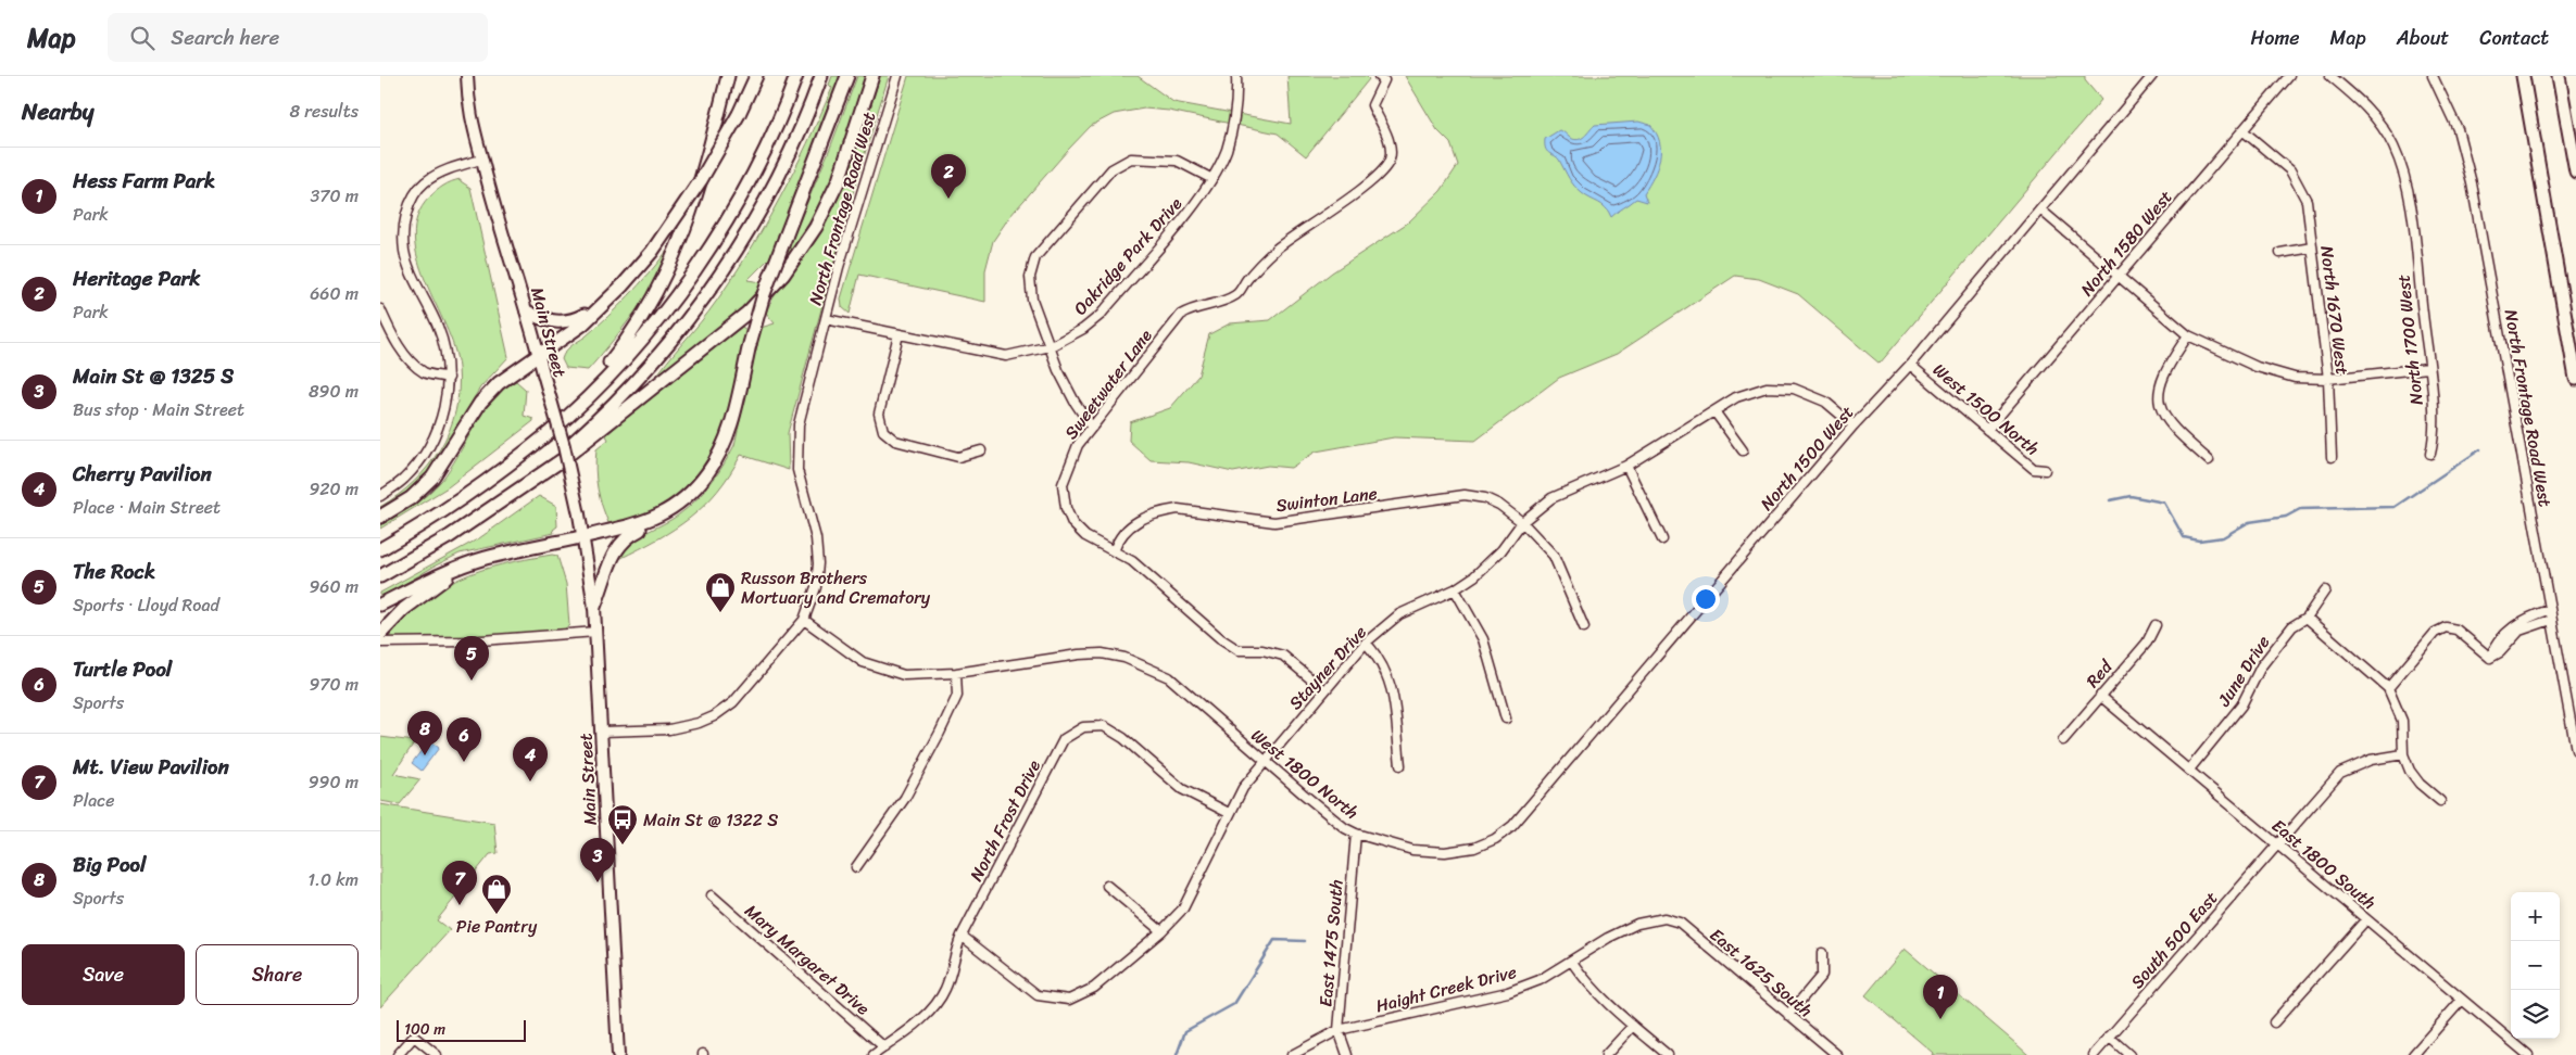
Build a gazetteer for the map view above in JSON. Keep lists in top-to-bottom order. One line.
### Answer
{"streets":{"main road":["Main Street"],"street":["North Frontage Road West","North 1580 West","Oakridge Park Drive","North 1670 West","North 1700 West","Sweetwater Lane","West 1500 North","North 1500 West","Swinton Lane","Stayner Drive","June Drive","Red","West 1800 North","North Frost Drive","East 1800 South","South 500 East","East 1475 South","Mary Margaret Drive","East 1625 South","Haight Creek Drive"]},"crossings":[["North Frontage Road West","Oakridge Park Drive"],["North Frontage Road West","West 1800 North"],["North 1580 West","North 1670 West"],["North 1580 West","West 1500 North"],["Sweetwater Lane","Swinton Lane"],["Sweetwater Lane","Stayner Drive"],["West 1500 North","North 1500 West"],["North 1500 West","Stayner Drive"],["North 1500 West","West 1800 North"],["Swinton Lane","Stayner Drive"],["Stayner Drive","West 1800 North"],["Stayner Drive","North Frost Drive"],["June Drive","East 1800 South"],["Red","East 1800 South"],["West 1800 North","East 1475 South"],["North Frost Drive","Mary Margaret Drive"],["East 1800 South","South 500 East"],["East 1475 South","Haight Creek Drive"],["East 1625 South","Haight Creek Drive"]],"places":{"shop":["Russon Brothers Mortuary and Crematory","Pie Pantry"],"bus stop":["Main St @ 1322 S"]},"scale_bar":"100 m","page":{"header":"Map","search":"Search here","nav":["Home","Map","About","Contact"],"heading":["Nearby","8 results"],"list":[{"mark":"1","name":"Hess Farm Park","note":"Park","value":"370 m"},{"mark":"2","name":"Heritage Park","note":"Park","value":"660 m"},{"mark":"3","name":"Main St @ 1325 S","note":"Bus stop · Main Street","value":"890 m"},{"mark":"4","name":"Cherry Pavilion","note":"Place · Main Street","value":"920 m"},{"mark":"5","name":"The Rock","note":"Sports · Lloyd Road","value":"960 m"},{"mark":"6","name":"Turtle Pool","note":"Sports","value":"970 m"},{"mark":"7","name":"Mt. View Pavilion","note":"Place","value":"990 m"},{"mark":"8","name":"Big Pool","note":"Sports","value":"1.0 km"}],"pins":["2","5","8","6","4","3","7","1"],"map_buttons":["+","−"],"buttons":["Save","Share"],"scale":"100 m"}}
